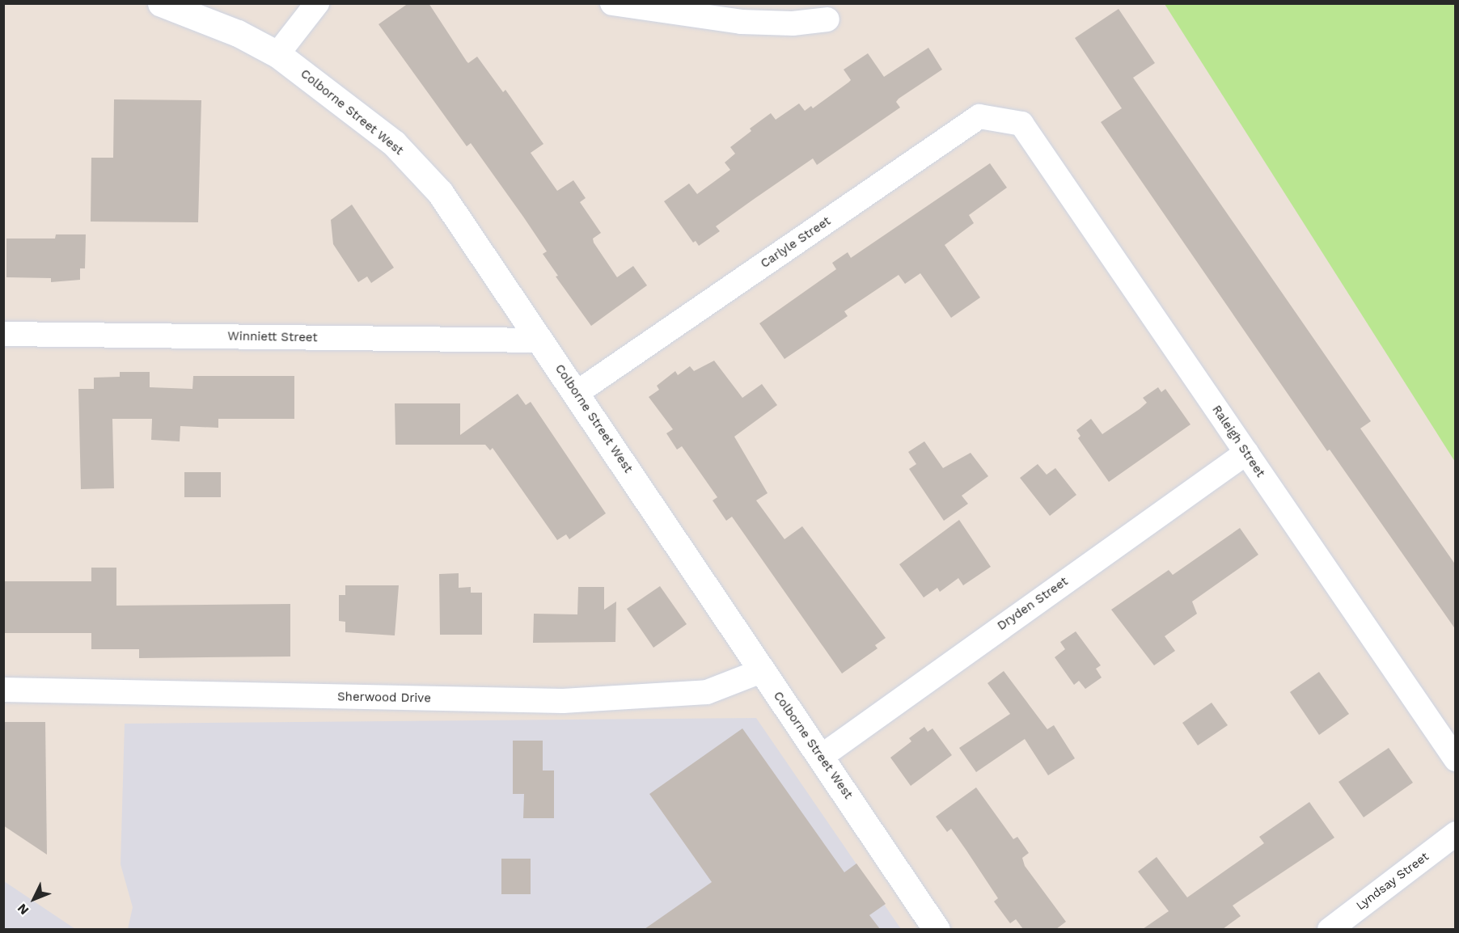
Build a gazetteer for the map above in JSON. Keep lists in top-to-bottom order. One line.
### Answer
{"streets":{"main road":["Colborne Street West"],"street":["Carlyle Street","Winniett Street","Raleigh Street","Dryden Street","Sherwood Drive","Lyndsay Street"]},"crossings":[["Colborne Street West","Carlyle Street"],["Colborne Street West","Winniett Street"],["Colborne Street West","Dryden Street"],["Colborne Street West","Sherwood Drive"],["Carlyle Street","Raleigh Street"],["Raleigh Street","Dryden Street"]],"north":"bottom left"}
